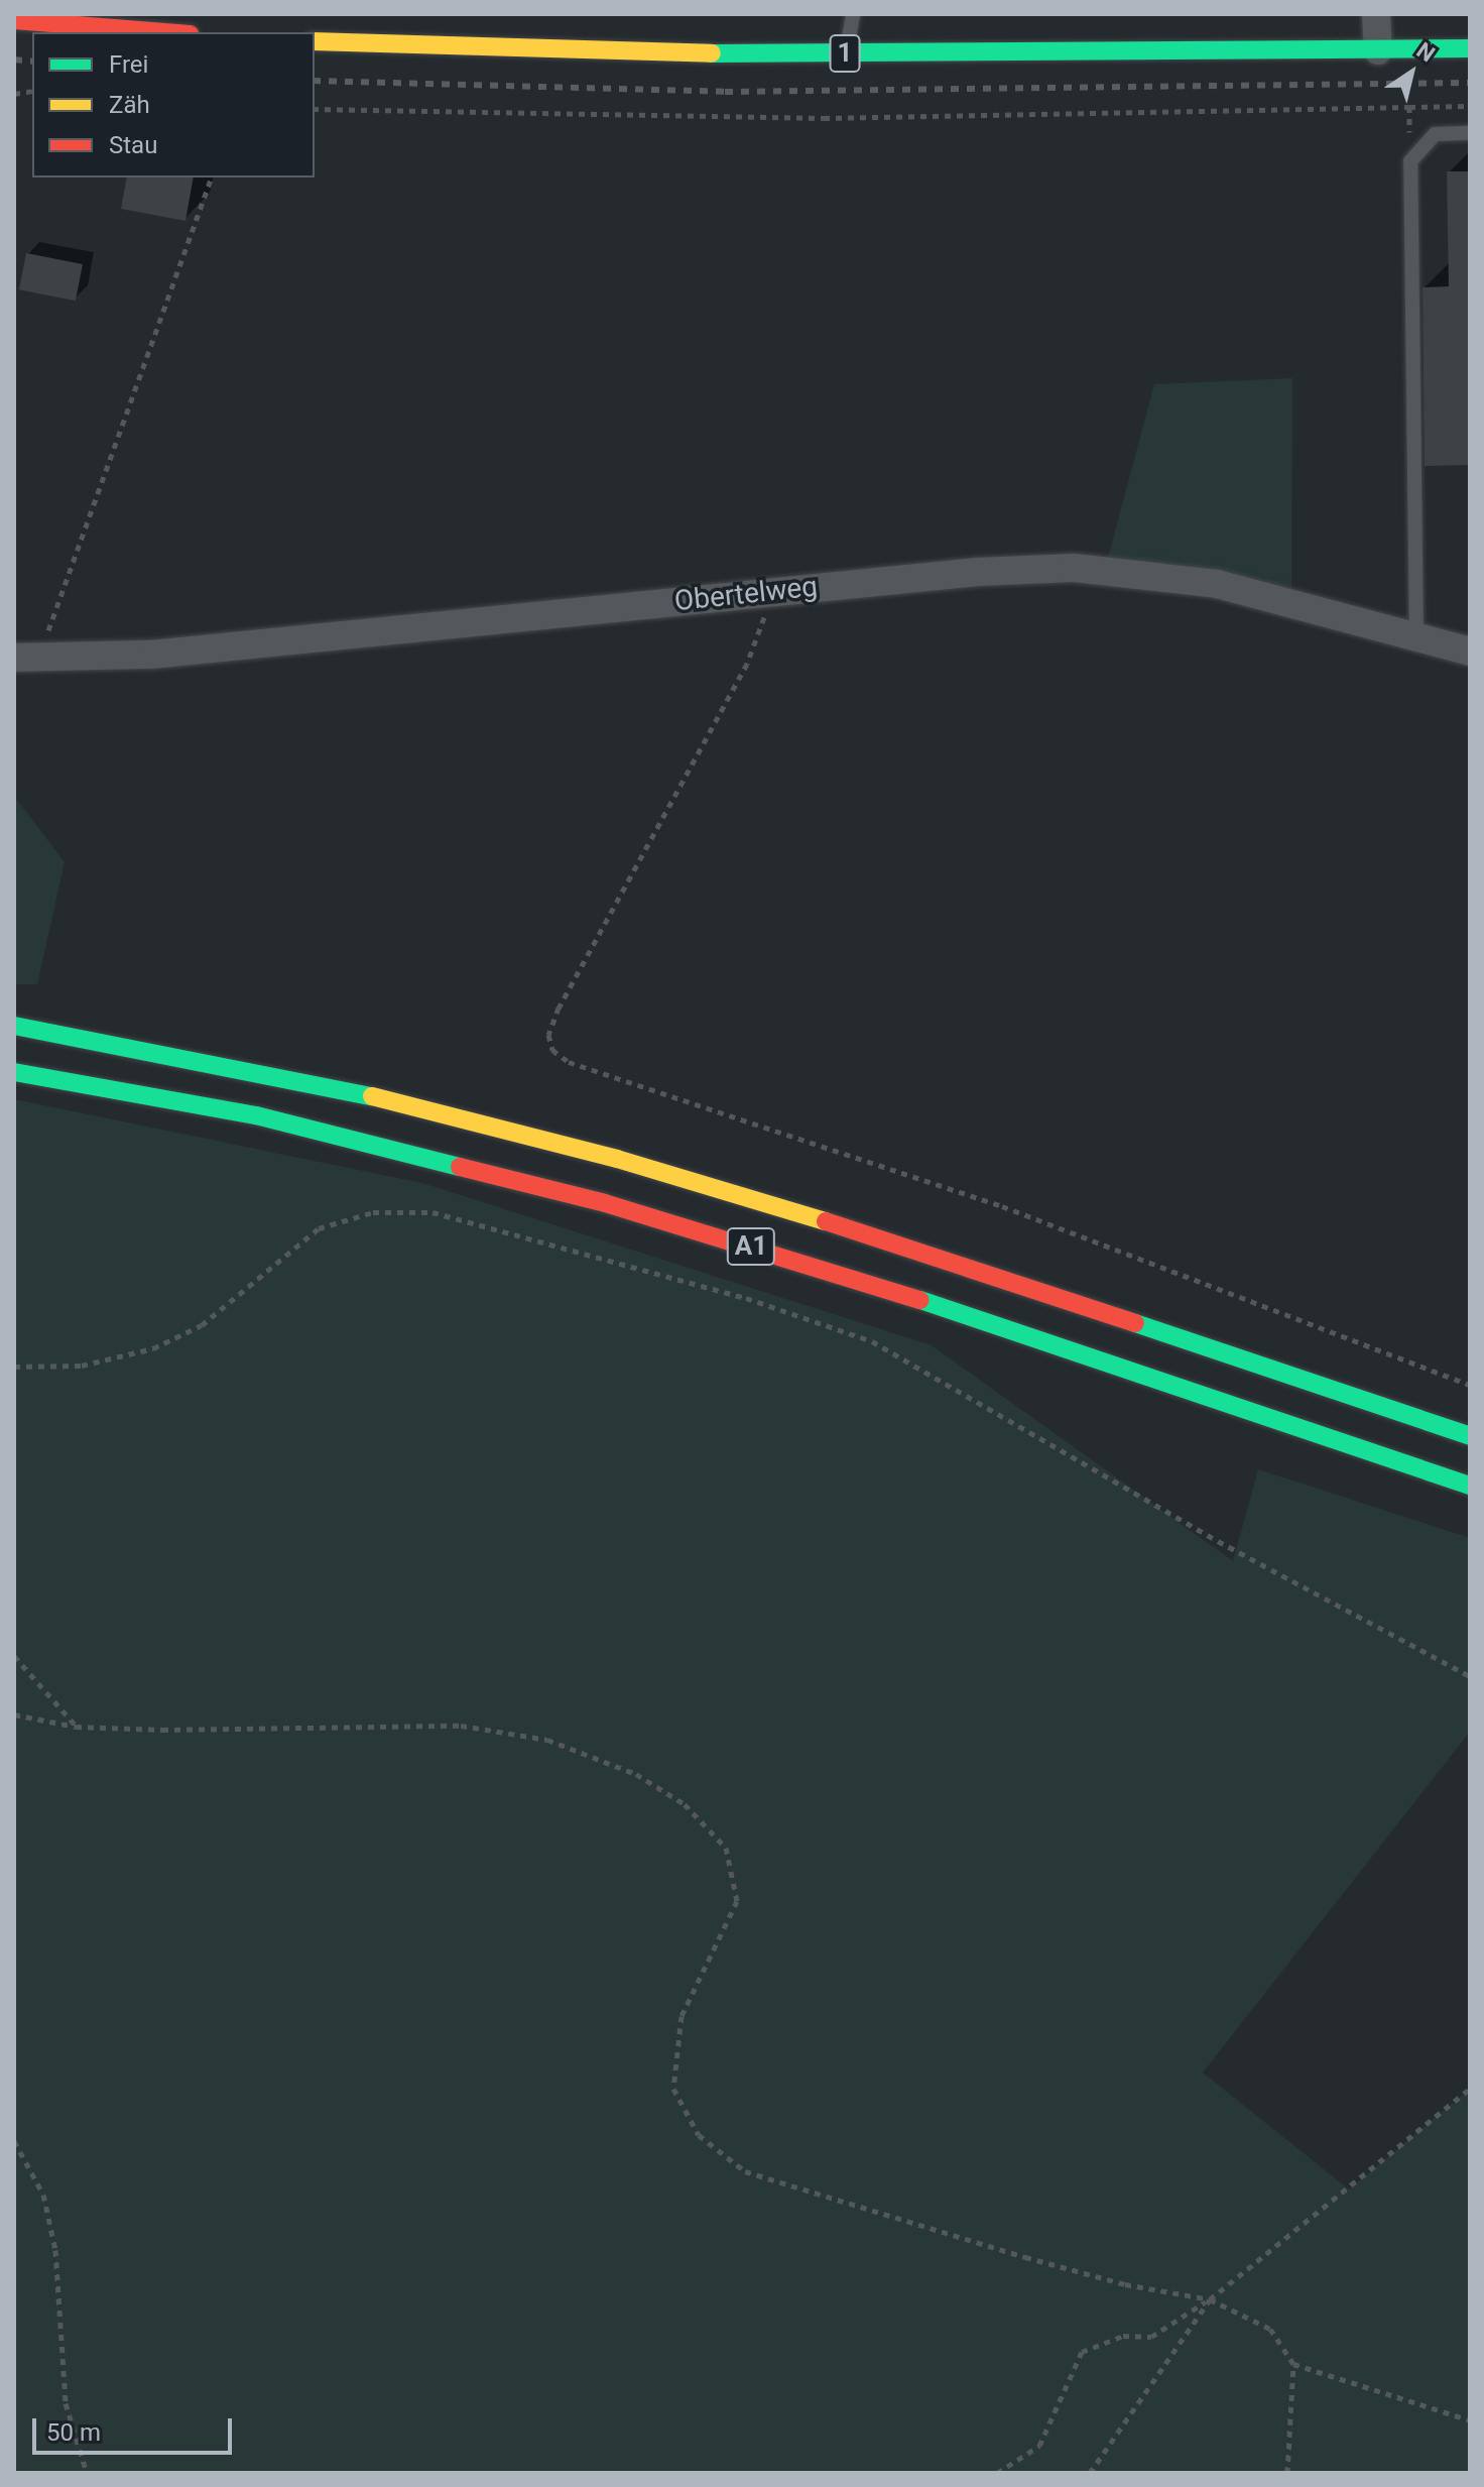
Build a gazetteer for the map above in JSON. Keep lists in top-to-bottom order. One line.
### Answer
{"streets":{"main road":["1","A1"],"street":["Obertelweg"]},"legend":["Frei","Zäh","Stau"],"scale_bar":"50 m","north":"top right"}
